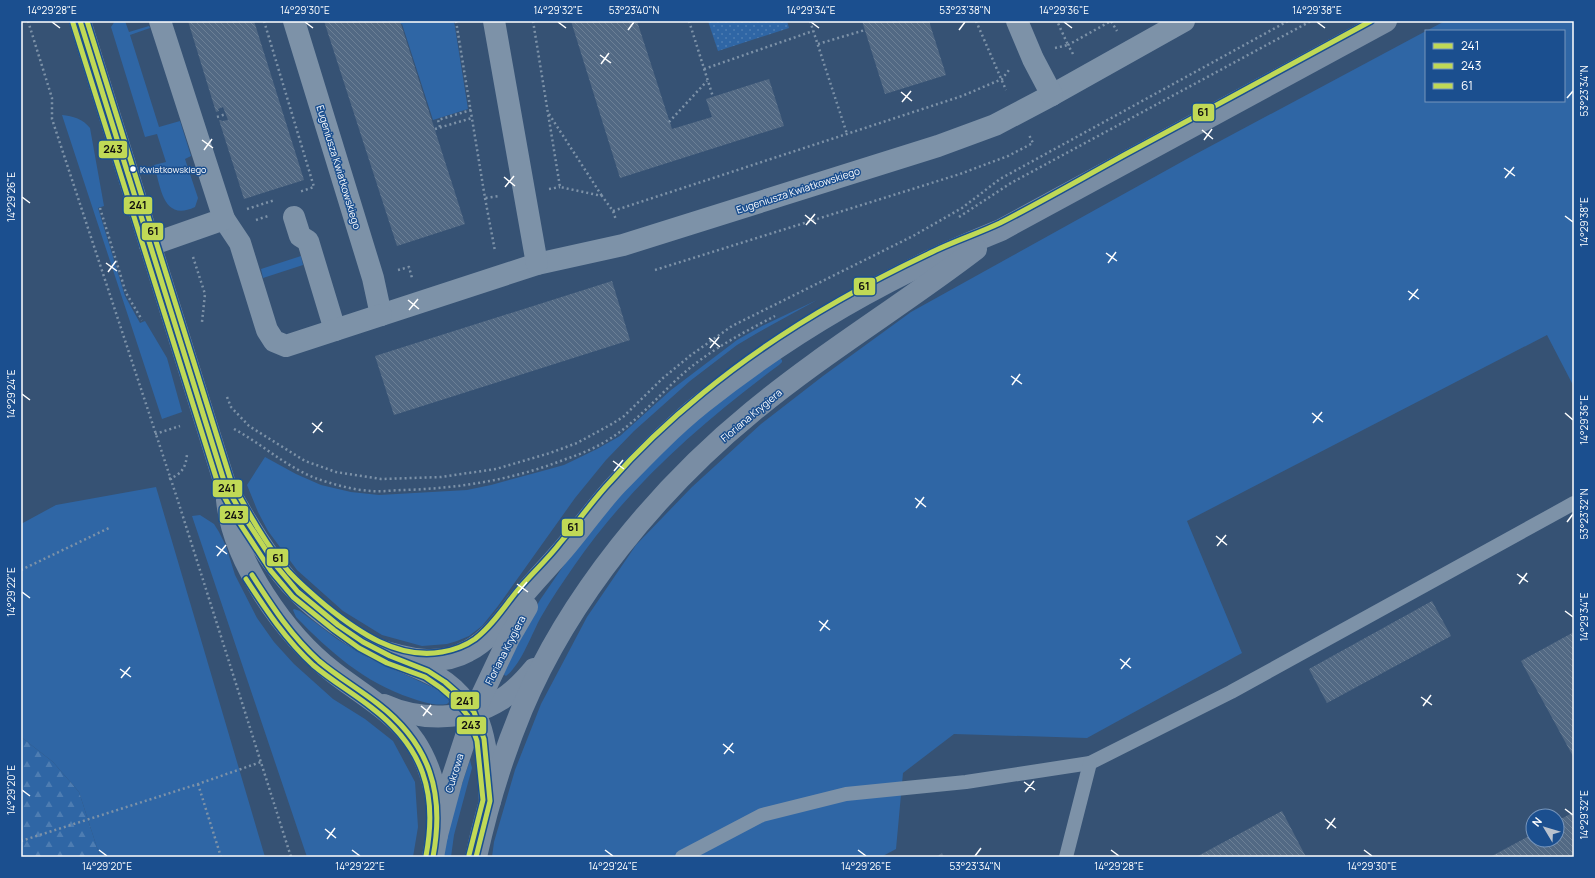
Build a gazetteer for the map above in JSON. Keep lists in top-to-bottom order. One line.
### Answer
{"streets":{"street":["Eugeniusza Kwiatkowskiego","Floriana Krygiera","Cukrowa"]},"crossings":[["Floriana Krygiera","Cukrowa"]],"places":["Kwiatkowskiego"],"lines":["transit line 241","transit line 61","transit line 243"],"legend":["241","243","61"],"north":"top left","coordinates":["14°29'28\"E","14°29'30\"E","14°29'32\"E","53°23'40\"N","14°29'34\"E","53°23'38\"N","14°29'36\"E","14°29'38\"E","53°23'34\"N","14°29'26\"E","14°29'24\"E","53°23'32\"N","14°29'22\"E","14°29'20\"E"]}
